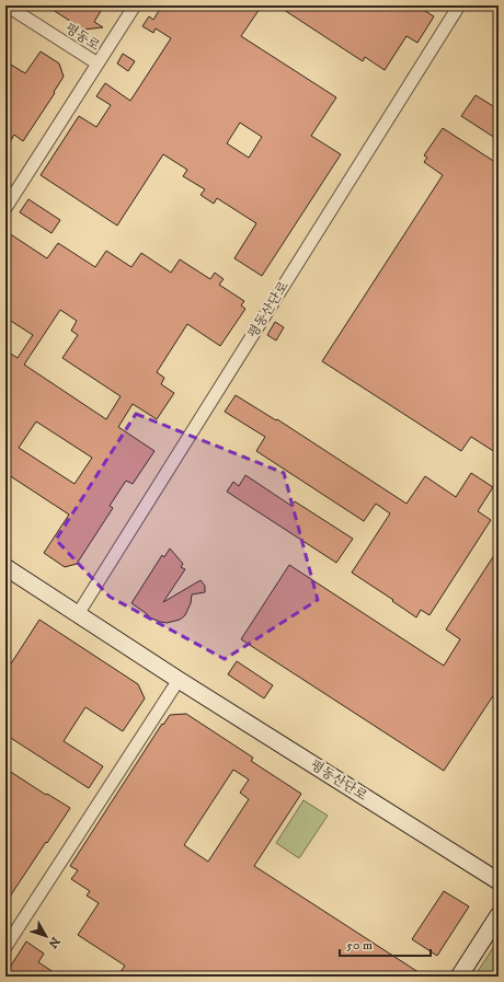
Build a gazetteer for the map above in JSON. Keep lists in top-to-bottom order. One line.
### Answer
{"streets":{"street":["평동로","평동산단로"]},"scale_bar":"50 m","north":"bottom right"}
